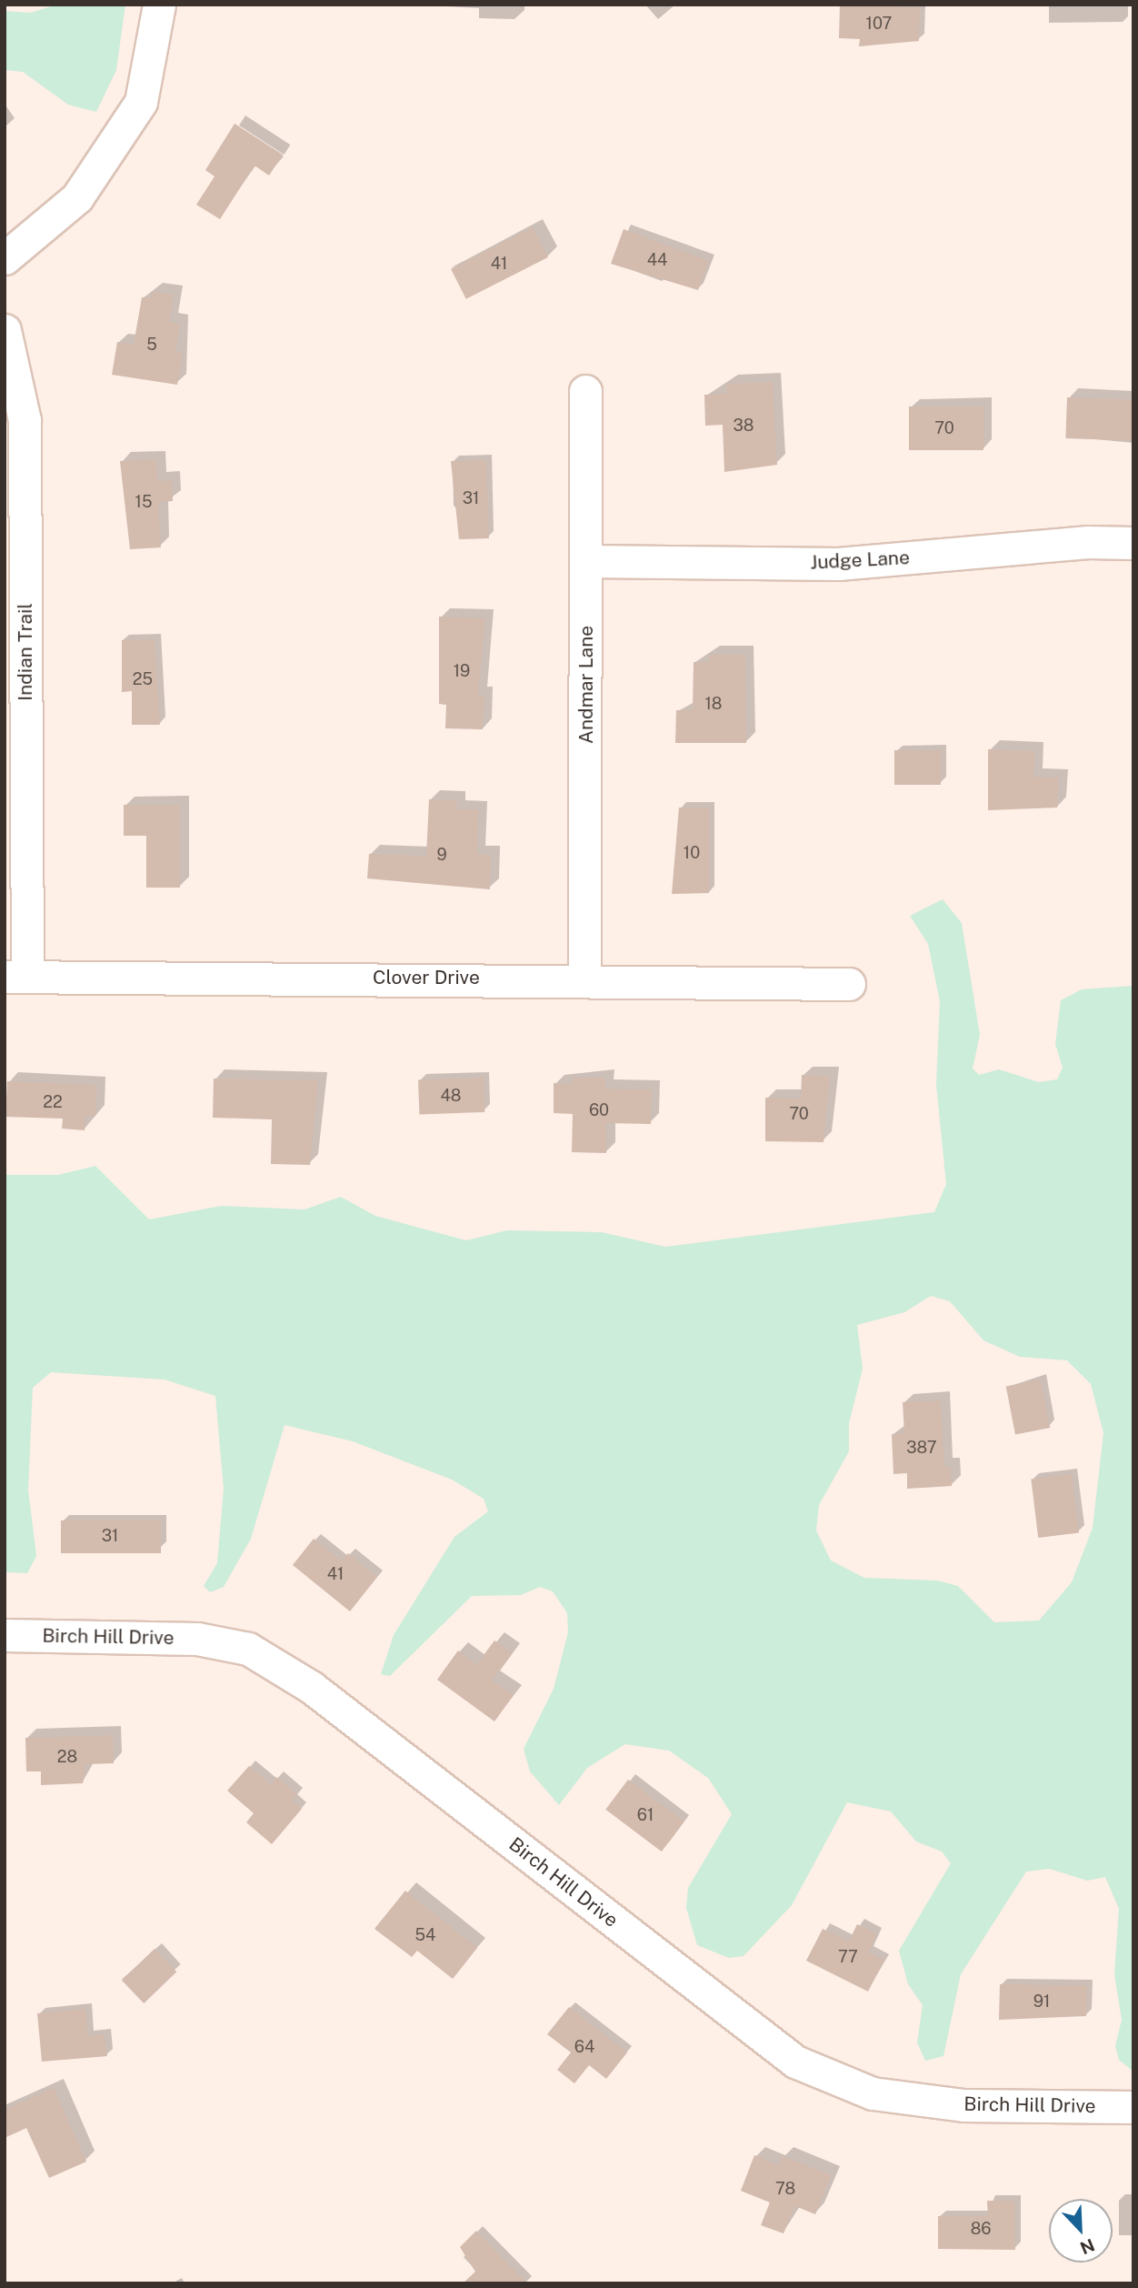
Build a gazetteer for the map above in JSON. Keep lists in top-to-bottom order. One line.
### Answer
{"streets":{"street":["Judge Lane","Indian Trail","Andmar Lane","Clover Drive","Birch Hill Drive"]},"crossings":[["Judge Lane","Andmar Lane"],["Indian Trail","Clover Drive"],["Andmar Lane","Clover Drive"]],"house_numbers":["107","44","41","5","38","70","31","15","19","25","18","10","9","48","22","60","70","387","31","41","28","61","54","77","91","64","78","86"],"north":"bottom right"}
